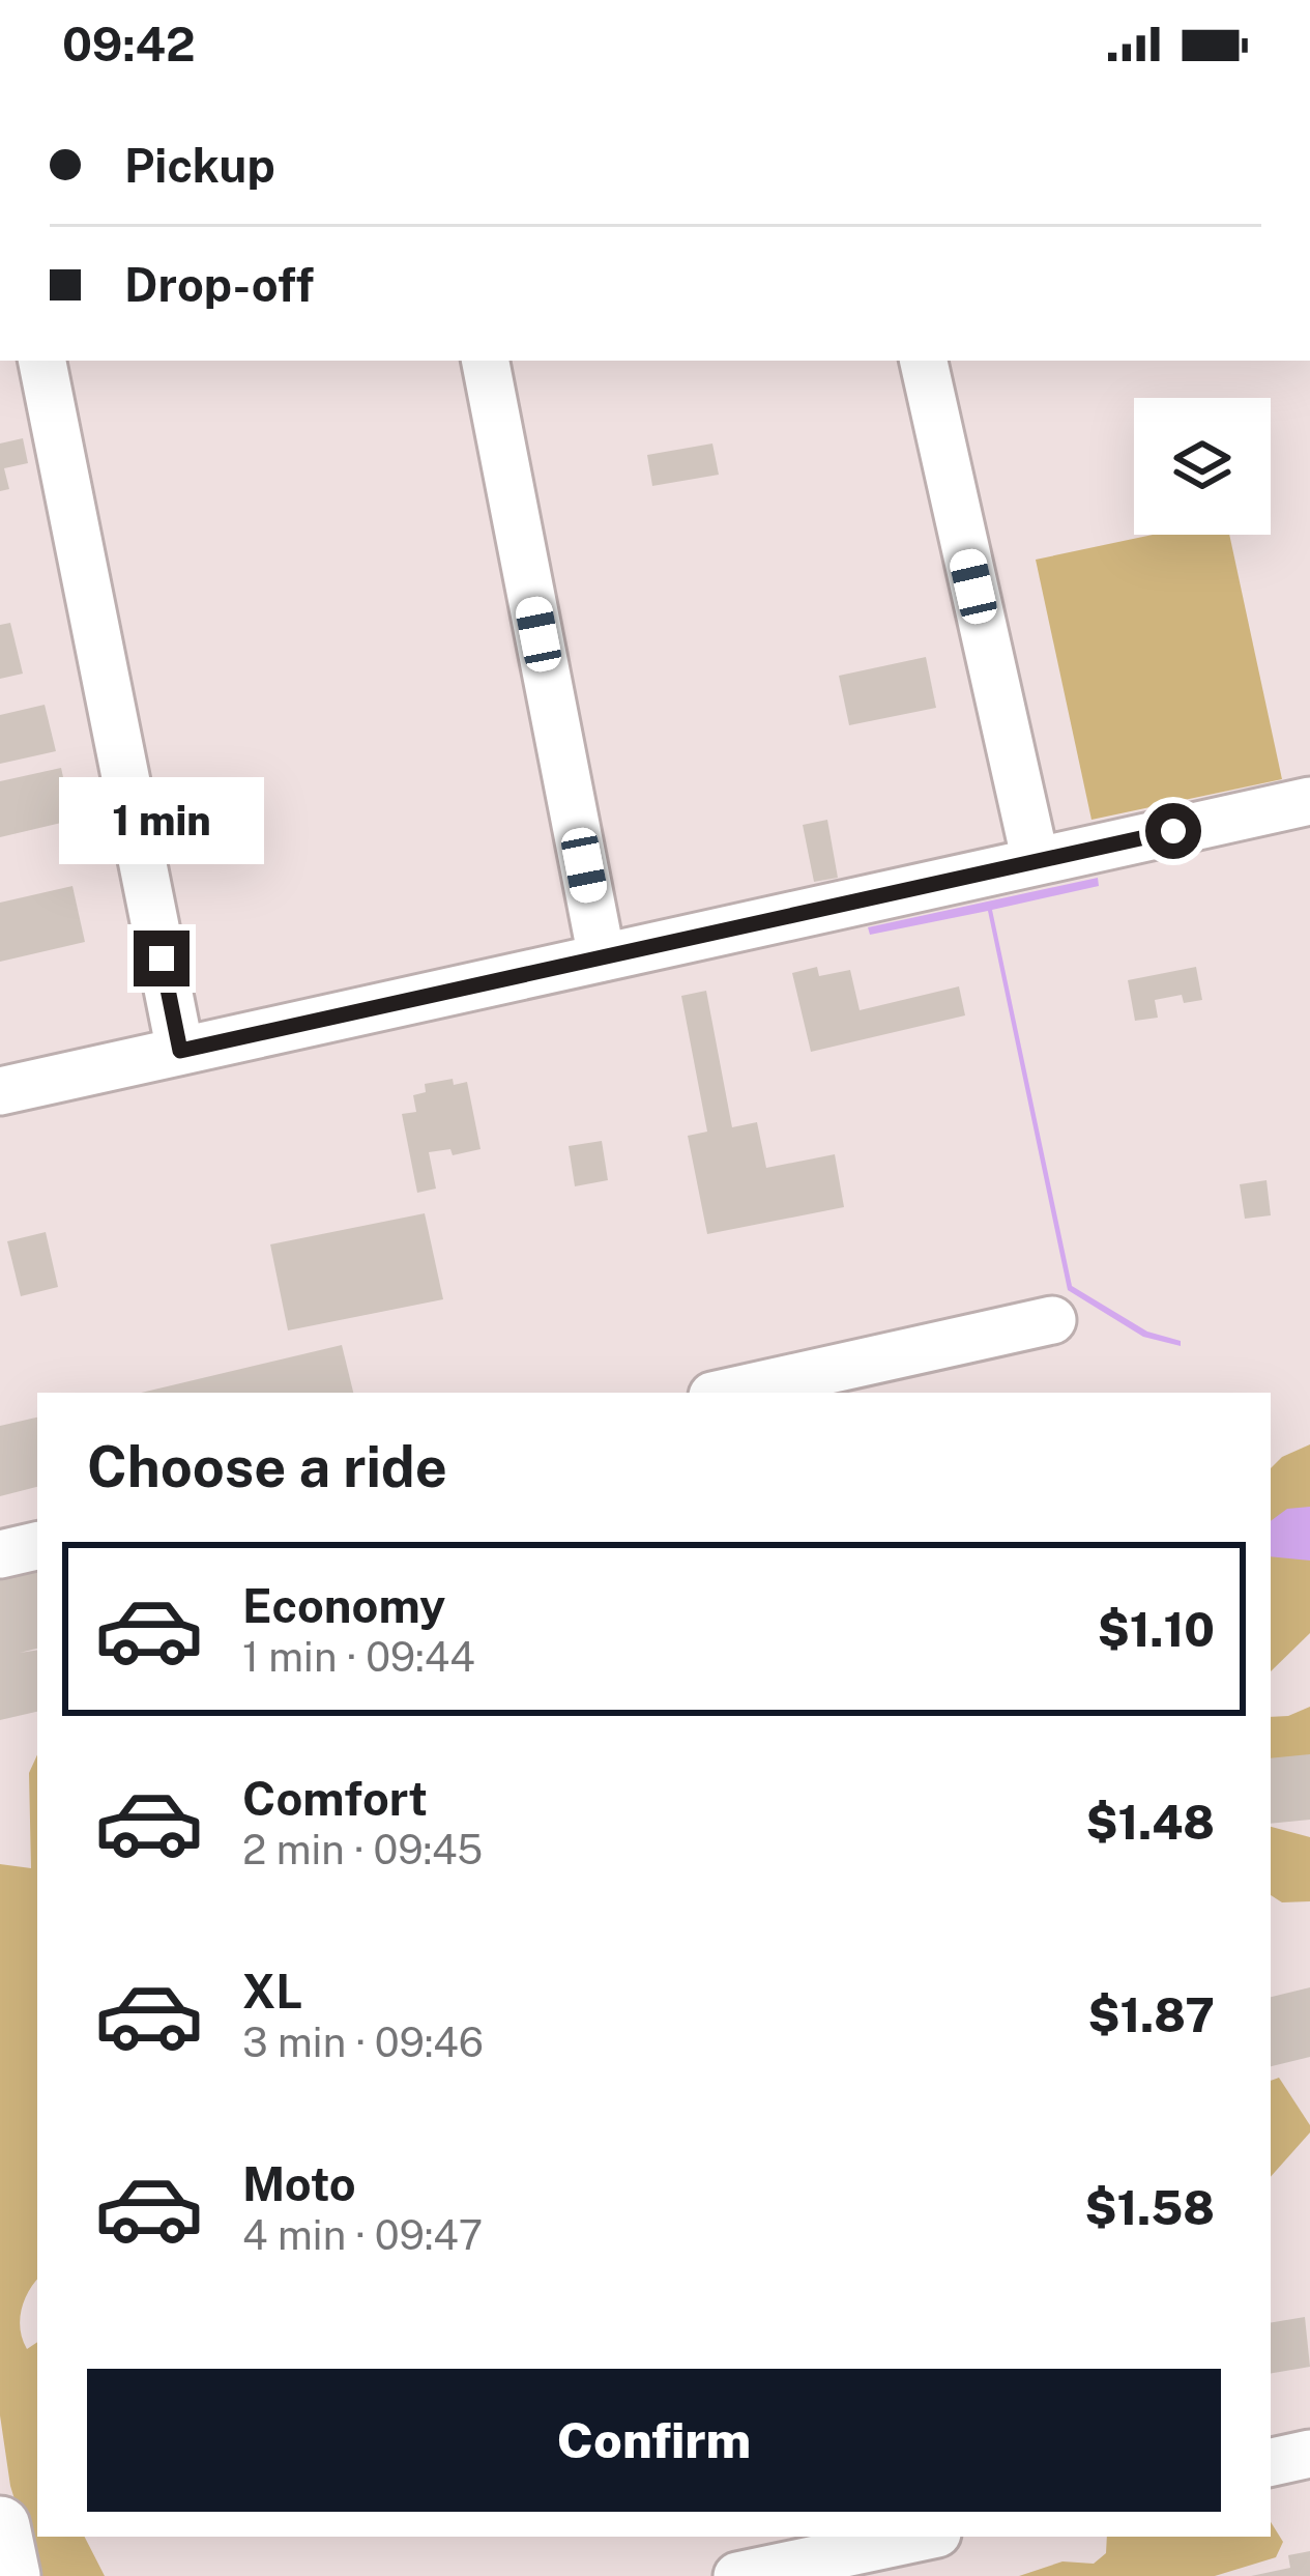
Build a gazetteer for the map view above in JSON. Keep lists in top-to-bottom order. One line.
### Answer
{"page":{"status":"09:42","banner":["Pickup","Drop-off"],"bubble":"1 min","heading":"Choose a ride","list":[{"name":"Economy","note":"1 min · 09:44","value":"$1.10"},{"name":"Comfort","note":"2 min · 09:45","value":"$1.48"},{"name":"XL","note":"3 min · 09:46","value":"$1.87"},{"name":"Moto","note":"4 min · 09:47","value":"$1.58"}],"buttons":"Confirm"}}
